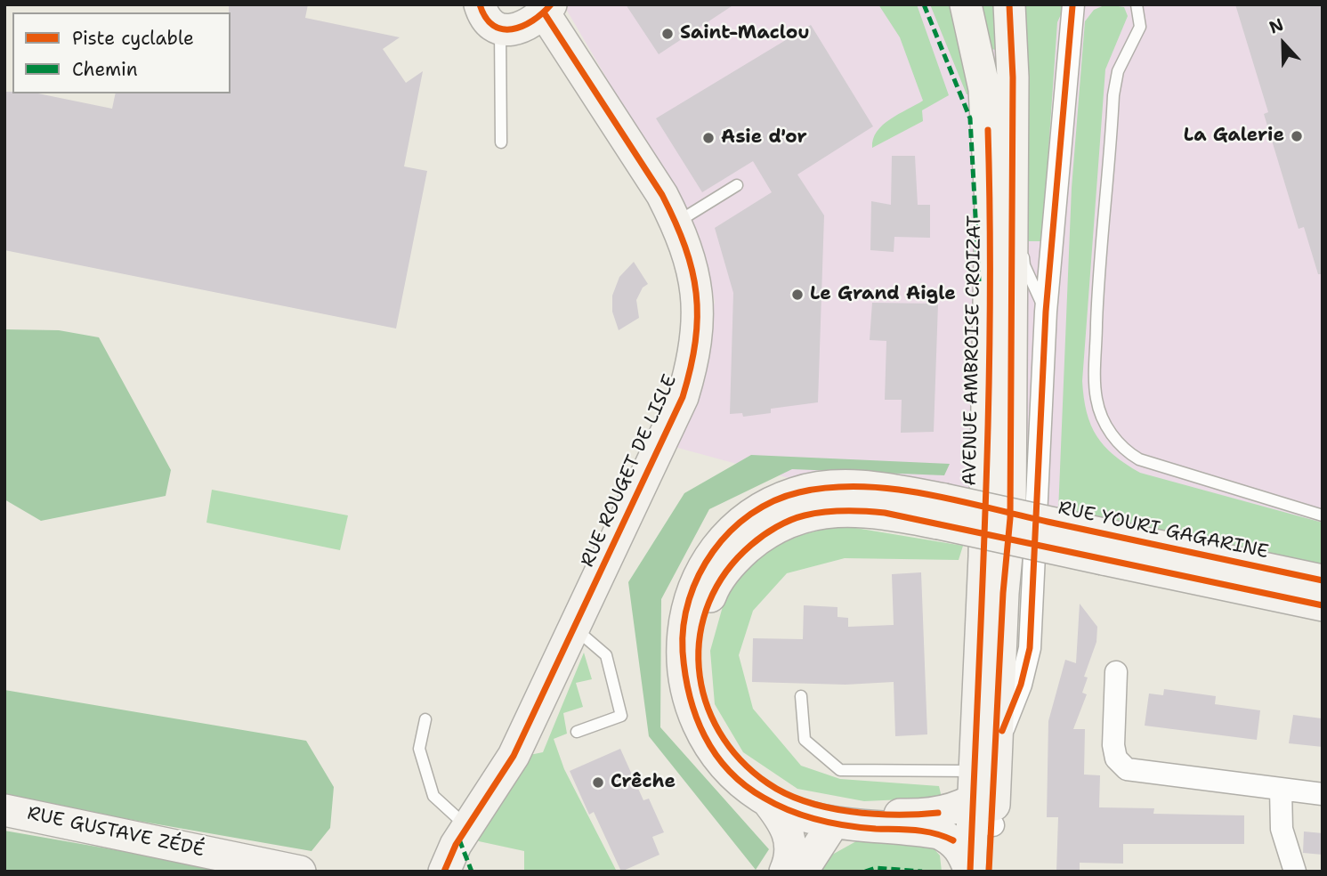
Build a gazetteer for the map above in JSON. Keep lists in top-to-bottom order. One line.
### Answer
{"streets":{"street":["AVENUE AMBROISE CROIZAT","RUE ROUGET DE LISLE","RUE YOURI GAGARINE","RUE GUSTAVE ZÉDÉ"]},"crossings":[["AVENUE AMBROISE CROIZAT","RUE YOURI GAGARINE"]],"places":["Saint-Maclou","La Galerie","Asie d'or","Le Grand Aigle","Crêche"],"legend":["Piste cyclable","Chemin"],"north":"top"}
